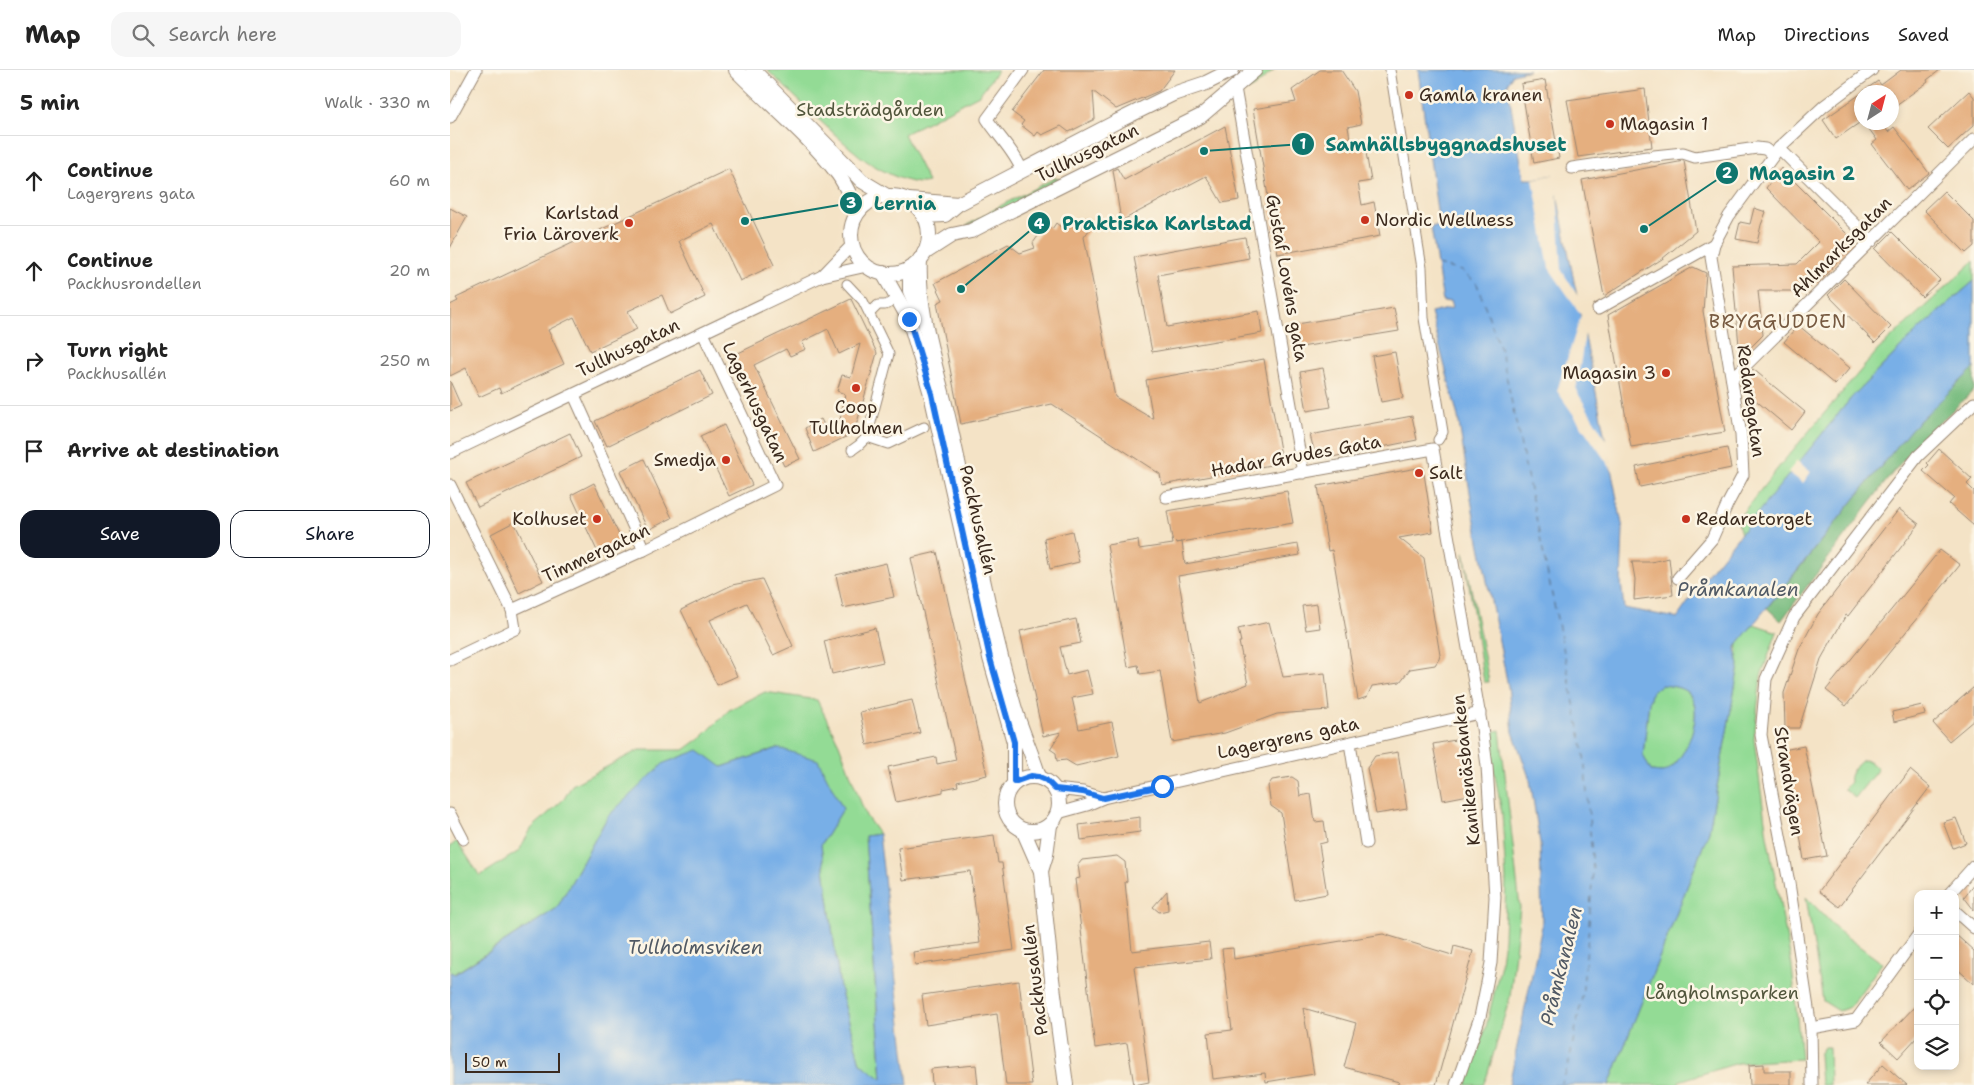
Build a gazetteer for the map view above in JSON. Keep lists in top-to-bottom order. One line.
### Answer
{"streets":{"street":["Tullhusgatan","Ahlmarksgatan","Gustaf Lovéns gata","Redaregatan","Lagerhusgatan","Hadar Grudes Gata","Packhusallén","Timmergatan","Lagergrens gata","Kanikenäsbanken","Strandvägen"]},"crossings":[["Tullhusgatan","Gustaf Lovéns gata"],["Tullhusgatan","Lagerhusgatan"],["Tullhusgatan","Packhusallén"],["Ahlmarksgatan","Redaregatan"],["Gustaf Lovéns gata","Hadar Grudes Gata"],["Lagerhusgatan","Timmergatan"],["Hadar Grudes Gata","Kanikenäsbanken"],["Packhusallén","Lagergrens gata"],["Lagergrens gata","Kanikenäsbanken"]],"districts":["BRYGGUDDEN"],"water":["Pråmkanalen","Tullholmsviken"],"parks":["Stadsträdgården","Långholmsparken"],"places":["Gamla kranen","Magasin 1","Samhällsbyggnadshuset","Nordic Wellness","Lernia","Karlstad Fria Läroverk","Magasin 2","Praktiska Karlstad","Magasin 3","Coop Tullholmen","Smedja","Salt","Kolhuset","Redaretorget"],"scale_bar":"50 m","north":"top right","page":{"header":"Map","search":"Search here","nav":["Map","Directions","Saved"],"heading":["5 min","Walk · 330 m"],"list":[["Continue","Lagergrens gata","60 m"],["Continue","Packhusrondellen","20 m"],["Turn right","Packhusallén","250 m"],"Arrive at destination"],"buttons":["Save","Share"],"map_buttons":["+","−"],"scale":"50 m"}}
